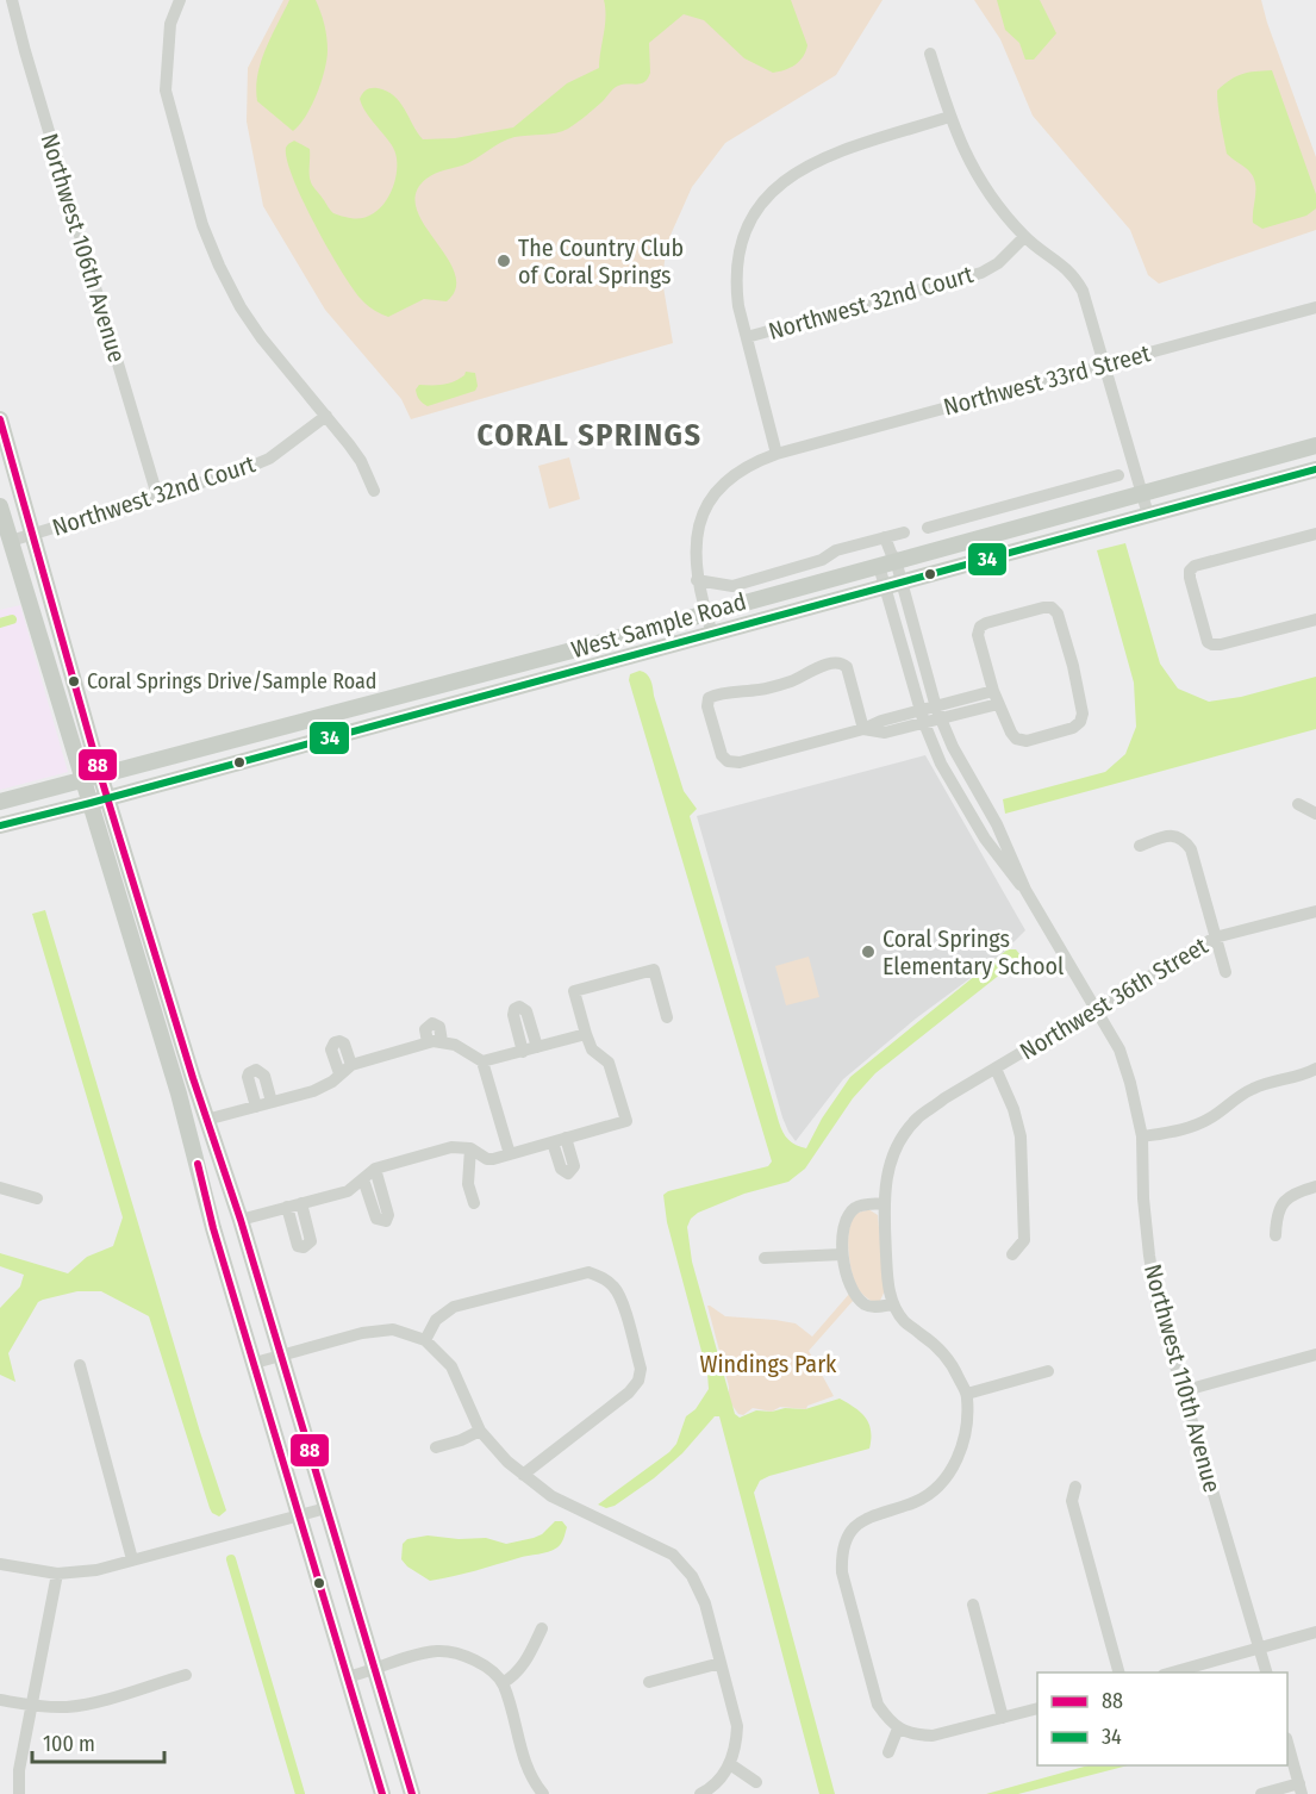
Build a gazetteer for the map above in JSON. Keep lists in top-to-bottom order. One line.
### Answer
{"streets":{"main road":["West Sample Road"],"street":["Northwest 106th Avenue","Northwest 32nd Court","Northwest 33rd Street","Northwest 36th Street","Northwest 110th Avenue"]},"crossings":[["Northwest 106th Avenue","Northwest 32nd Court"],["Northwest 33rd Street","West Sample Road"],["West Sample Road","Northwest 110th Avenue"],["Northwest 36th Street","Northwest 110th Avenue"]],"districts":["CORAL SPRINGS"],"parks":["Windings Park"],"places":["The Country Club of Coral Springs","Coral Springs Drive/Sample Road","Coral Springs Elementary School"],"lines":["transit line 88","transit line 34"],"legend":["88","34"],"scale_bar":"100 m"}
